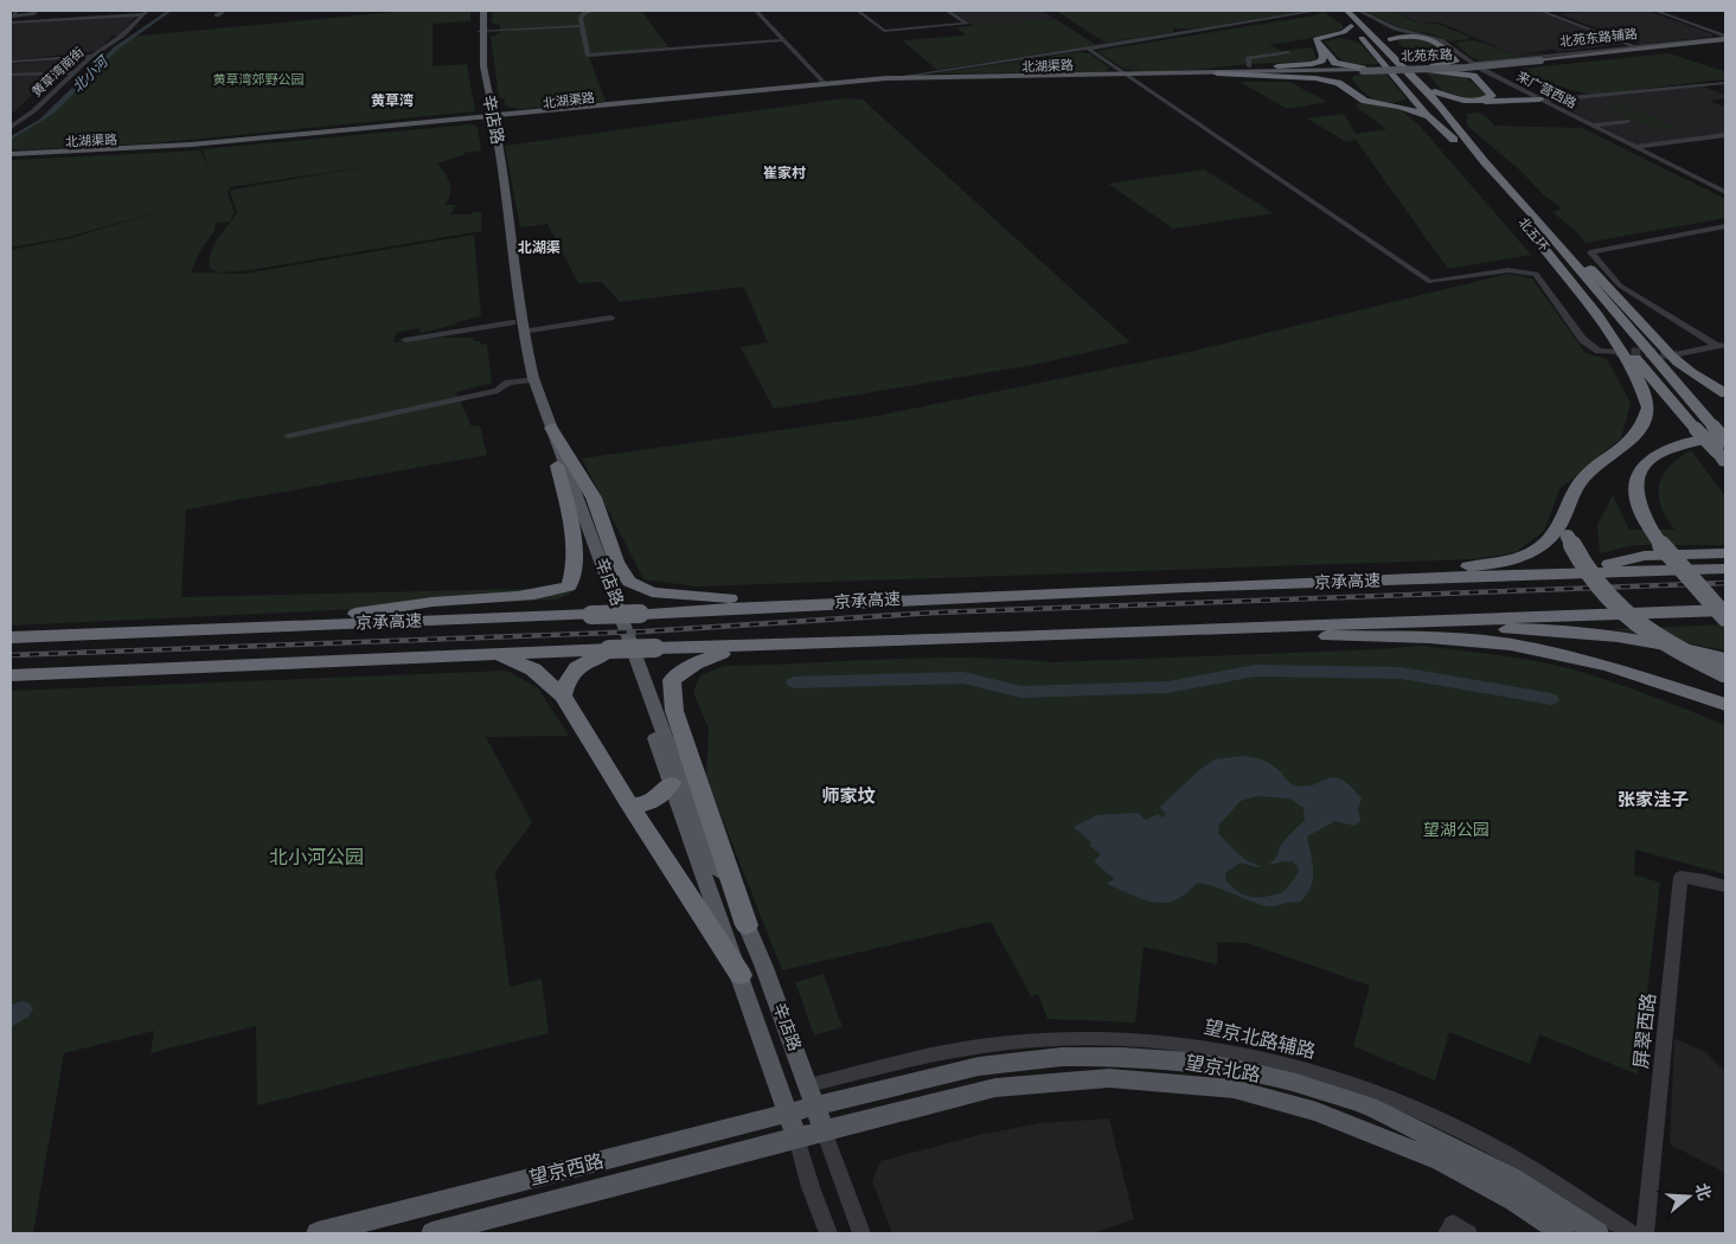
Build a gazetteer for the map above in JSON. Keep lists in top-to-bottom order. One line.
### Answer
{"streets":{"highway":["北五环","京承高速"],"main road":["北苑东路","北湖渠路","辛店路","望京北路","望京西路"],"street":["北苑东路辅路","黄草湾南街","来广营西路","屏翠西路","望京北路辅路"]},"crossings":[["北苑东路辅路","北苑东路"],["北苑东路辅路","来广营西路"],["北苑东路","北湖渠路"],["北湖渠路","辛店路"],["来广营西路","北五环"],["辛店路","望京北路辅路"],["辛店路","望京北路"],["辛店路","望京西路"],["望京北路","望京西路"]],"districts":["黄草湾","崔家村","北湖渠","师家坟","张家洼子"],"water":["北小河"],"parks":["黄草湾郊野公园","望湖公园","北小河公园"],"north":"right"}
